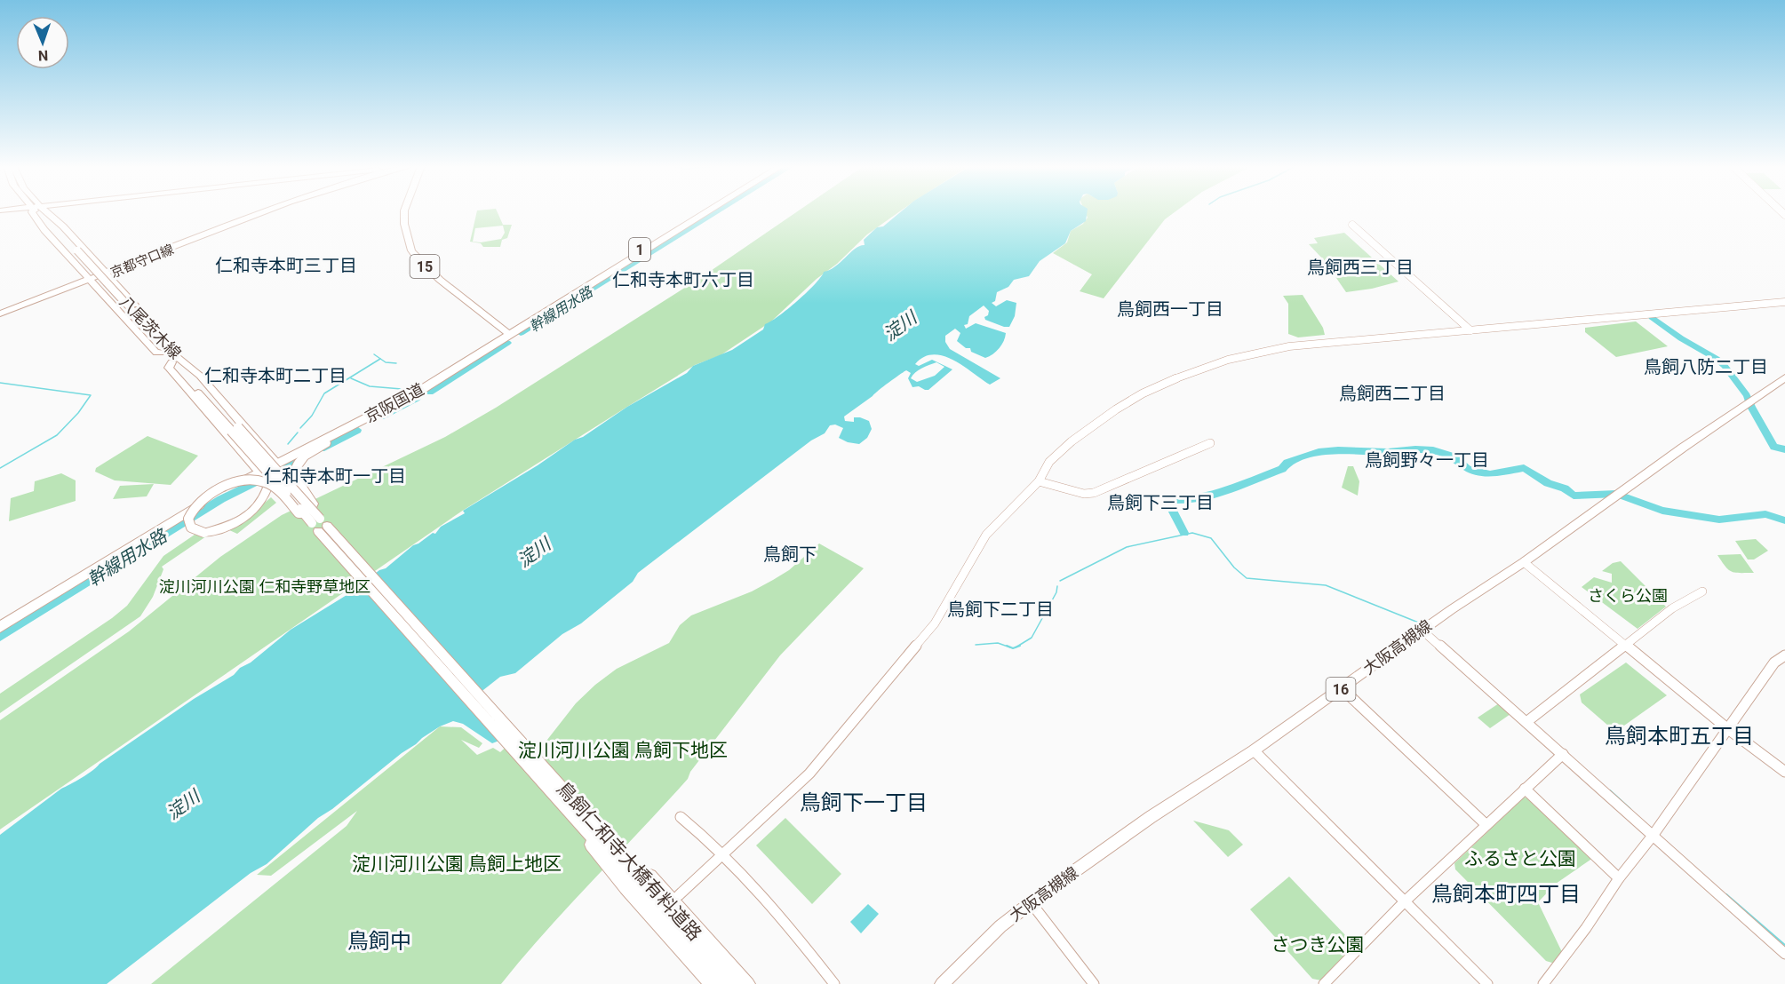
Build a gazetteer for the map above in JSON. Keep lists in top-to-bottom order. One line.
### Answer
{"streets":{"highway":["1","京阪国道"],"main road":["京都守口線","15","八尾茨木線","大阪高槻線","16","鳥飼仁和寺大橋有料道路"]},"crossings":[["15","京阪国道"],["八尾茨木線","鳥飼仁和寺大橋有料道路"]],"districts":["仁和寺本町三丁目","鳥飼西三丁目","仁和寺本町六丁目","鳥飼西一丁目","鳥飼八防二丁目","仁和寺本町二丁目","鳥飼西二丁目","鳥飼野々一丁目","仁和寺本町一丁目","鳥飼下三丁目","鳥飼下","鳥飼下二丁目","鳥飼本町五丁目","鳥飼下一丁目","鳥飼本町四丁目","鳥飼中"],"water":["幹線用水路","淀川"],"parks":["淀川河川公園 仁和寺野草地区","さくら公園","淀川河川公園 鳥飼下地区","ふるさと公園","淀川河川公園 鳥飼上地区","さつき公園"],"north":"bottom"}
